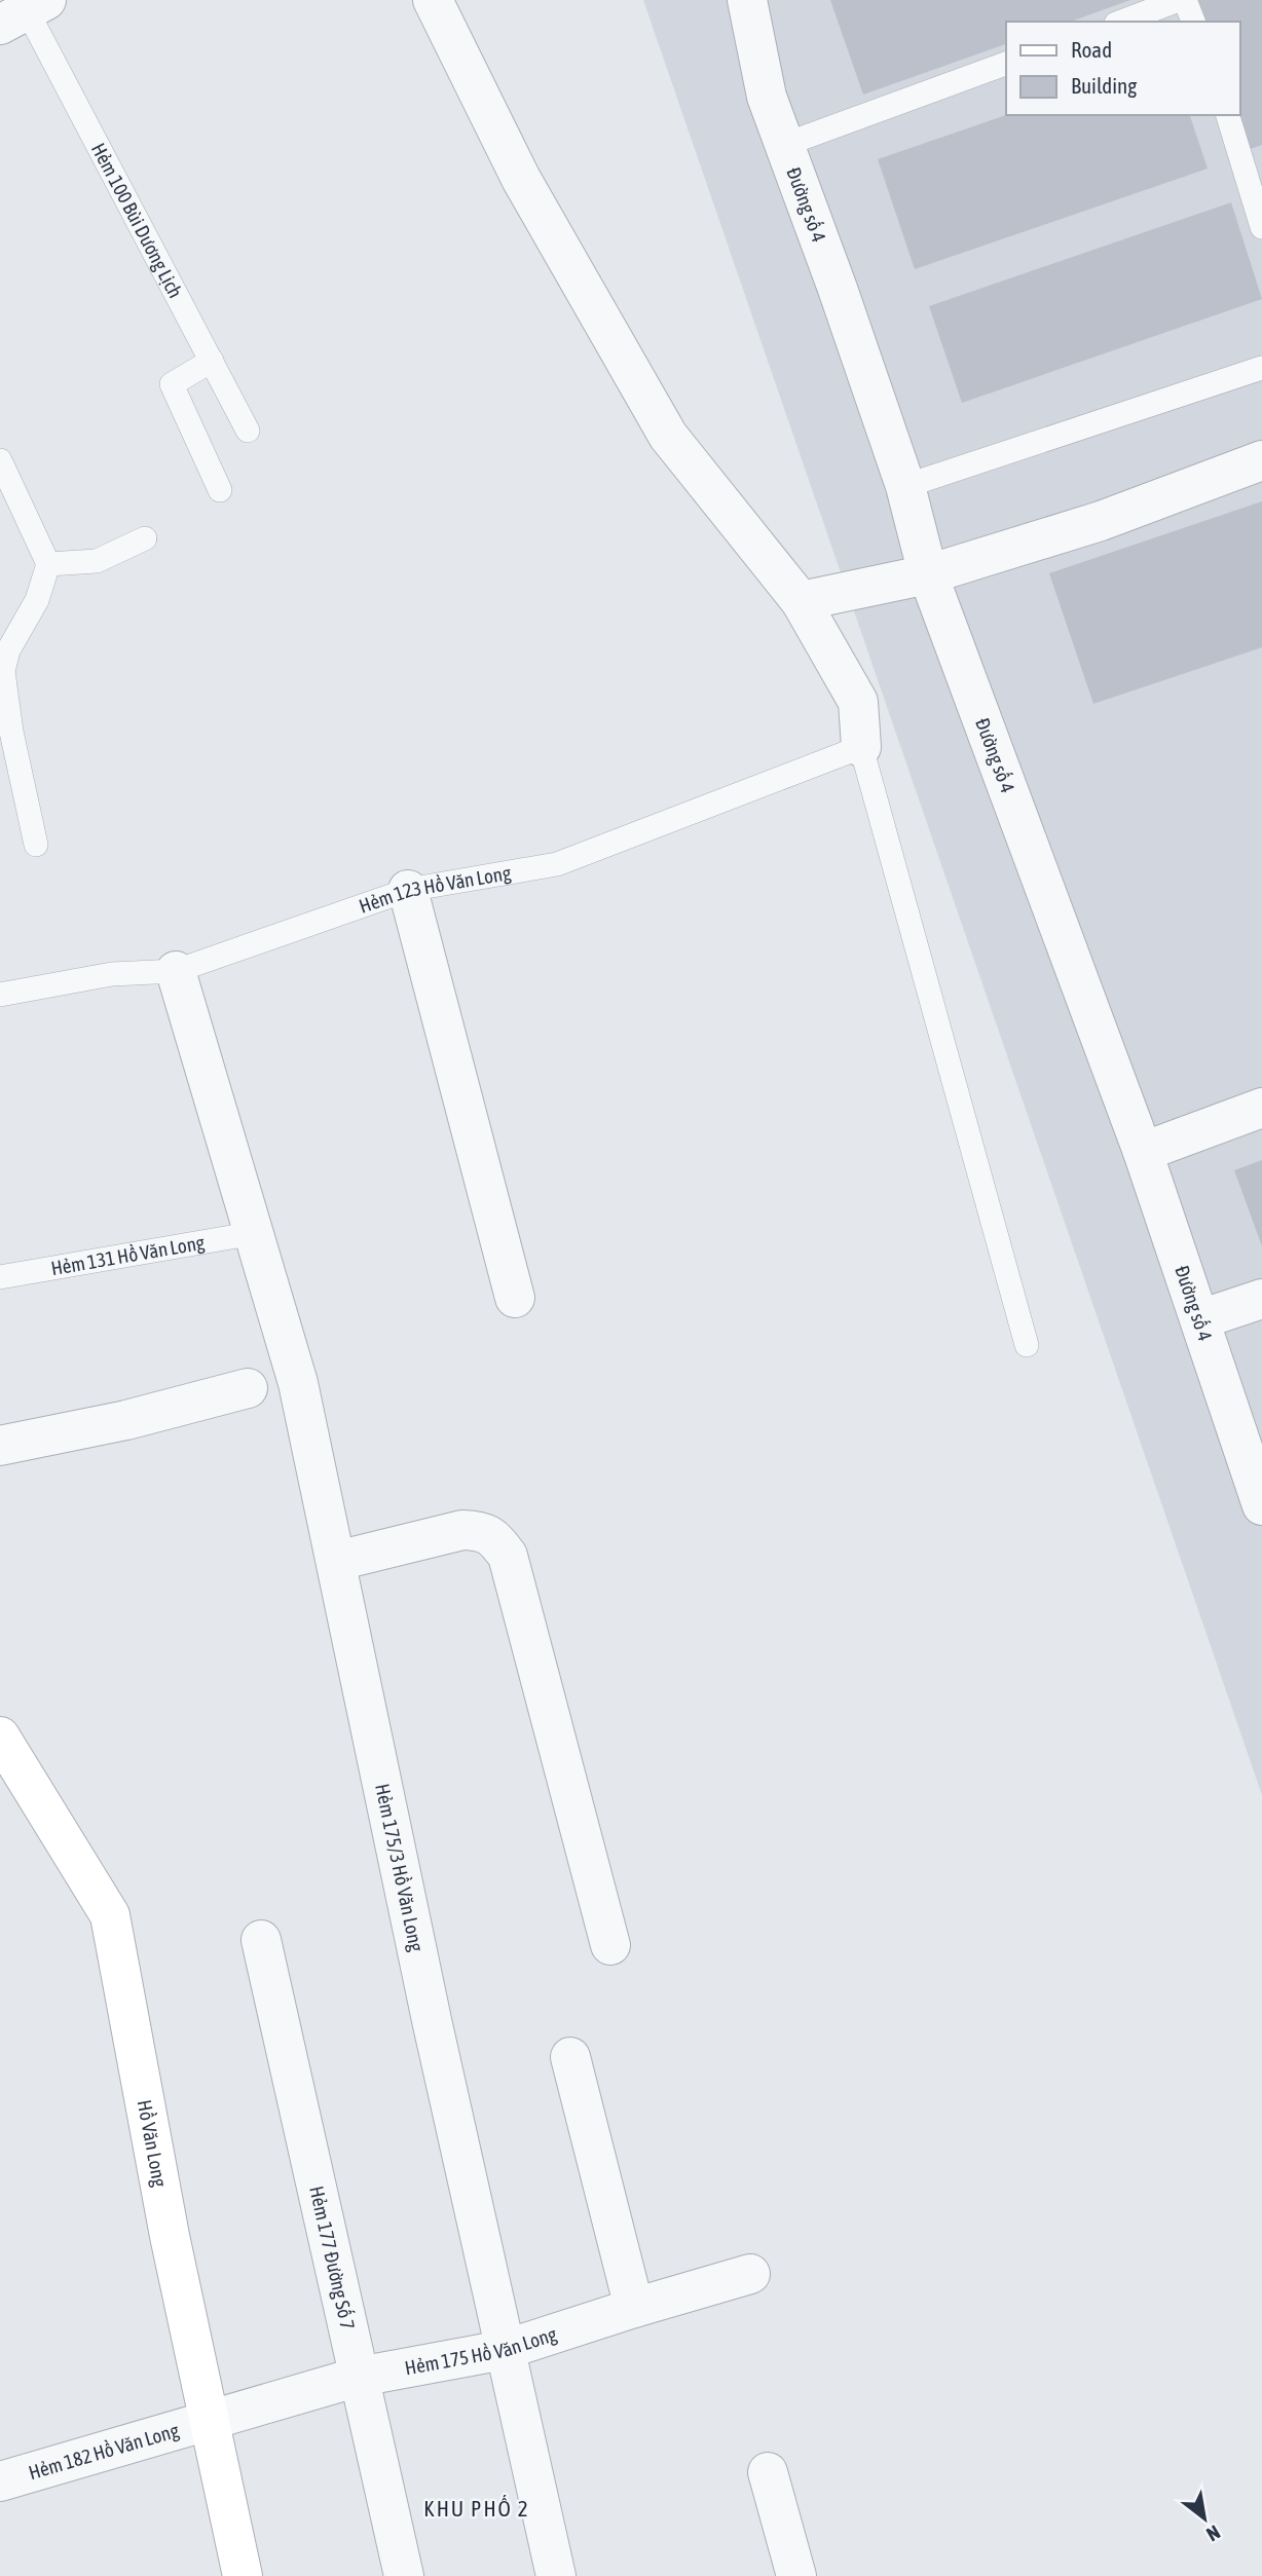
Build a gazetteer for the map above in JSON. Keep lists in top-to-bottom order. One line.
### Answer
{"streets":{"street":["Đường số 4","Hẻm 175/3 Hồ Văn Long","Hồ Văn Long","Hẻm 177 Đường Số 7","Hẻm 175 Hồ Văn Long","Hẻm 182 Hồ Văn Long"],"lane":["Hẻm 100 Bùi Dương Lịch","Hẻm 123 Hồ Văn Long","Hẻm 131 Hồ Văn Long"]},"crossings":[["Hẻm 123 Hồ Văn Long","Hẻm 175/3 Hồ Văn Long"],["Hẻm 131 Hồ Văn Long","Hẻm 175/3 Hồ Văn Long"],["Hẻm 175/3 Hồ Văn Long","Hẻm 175 Hồ Văn Long"],["Hồ Văn Long","Hẻm 175 Hồ Văn Long"],["Hồ Văn Long","Hẻm 182 Hồ Văn Long"],["Hẻm 177 Đường Số 7","Hẻm 175 Hồ Văn Long"],["Hẻm 175 Hồ Văn Long","Hẻm 182 Hồ Văn Long"]],"districts":["KHU PHỐ 2"],"legend":["Road","Building"],"north":"bottom right"}
